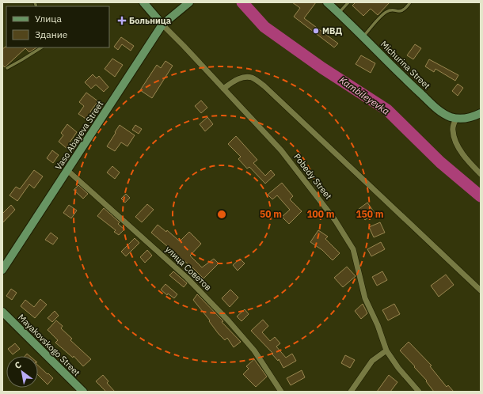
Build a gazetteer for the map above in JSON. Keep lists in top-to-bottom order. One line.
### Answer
{"streets":{"street":["Michurina Street","Vaso Abayeva Street","Pobedy Street","улица Советов","Mayakovskogo Street"]},"crossings":[["Vaso Abayeva Street","Pobedy Street"],["Vaso Abayeva Street","улица Советов"]],"water":["Kambileyevka"],"places":{"health":["Больница"],"other":["МВД"]},"legend":["Улица","Здание"],"north":"top left","rings":["50 m","100 m","150 m"]}
